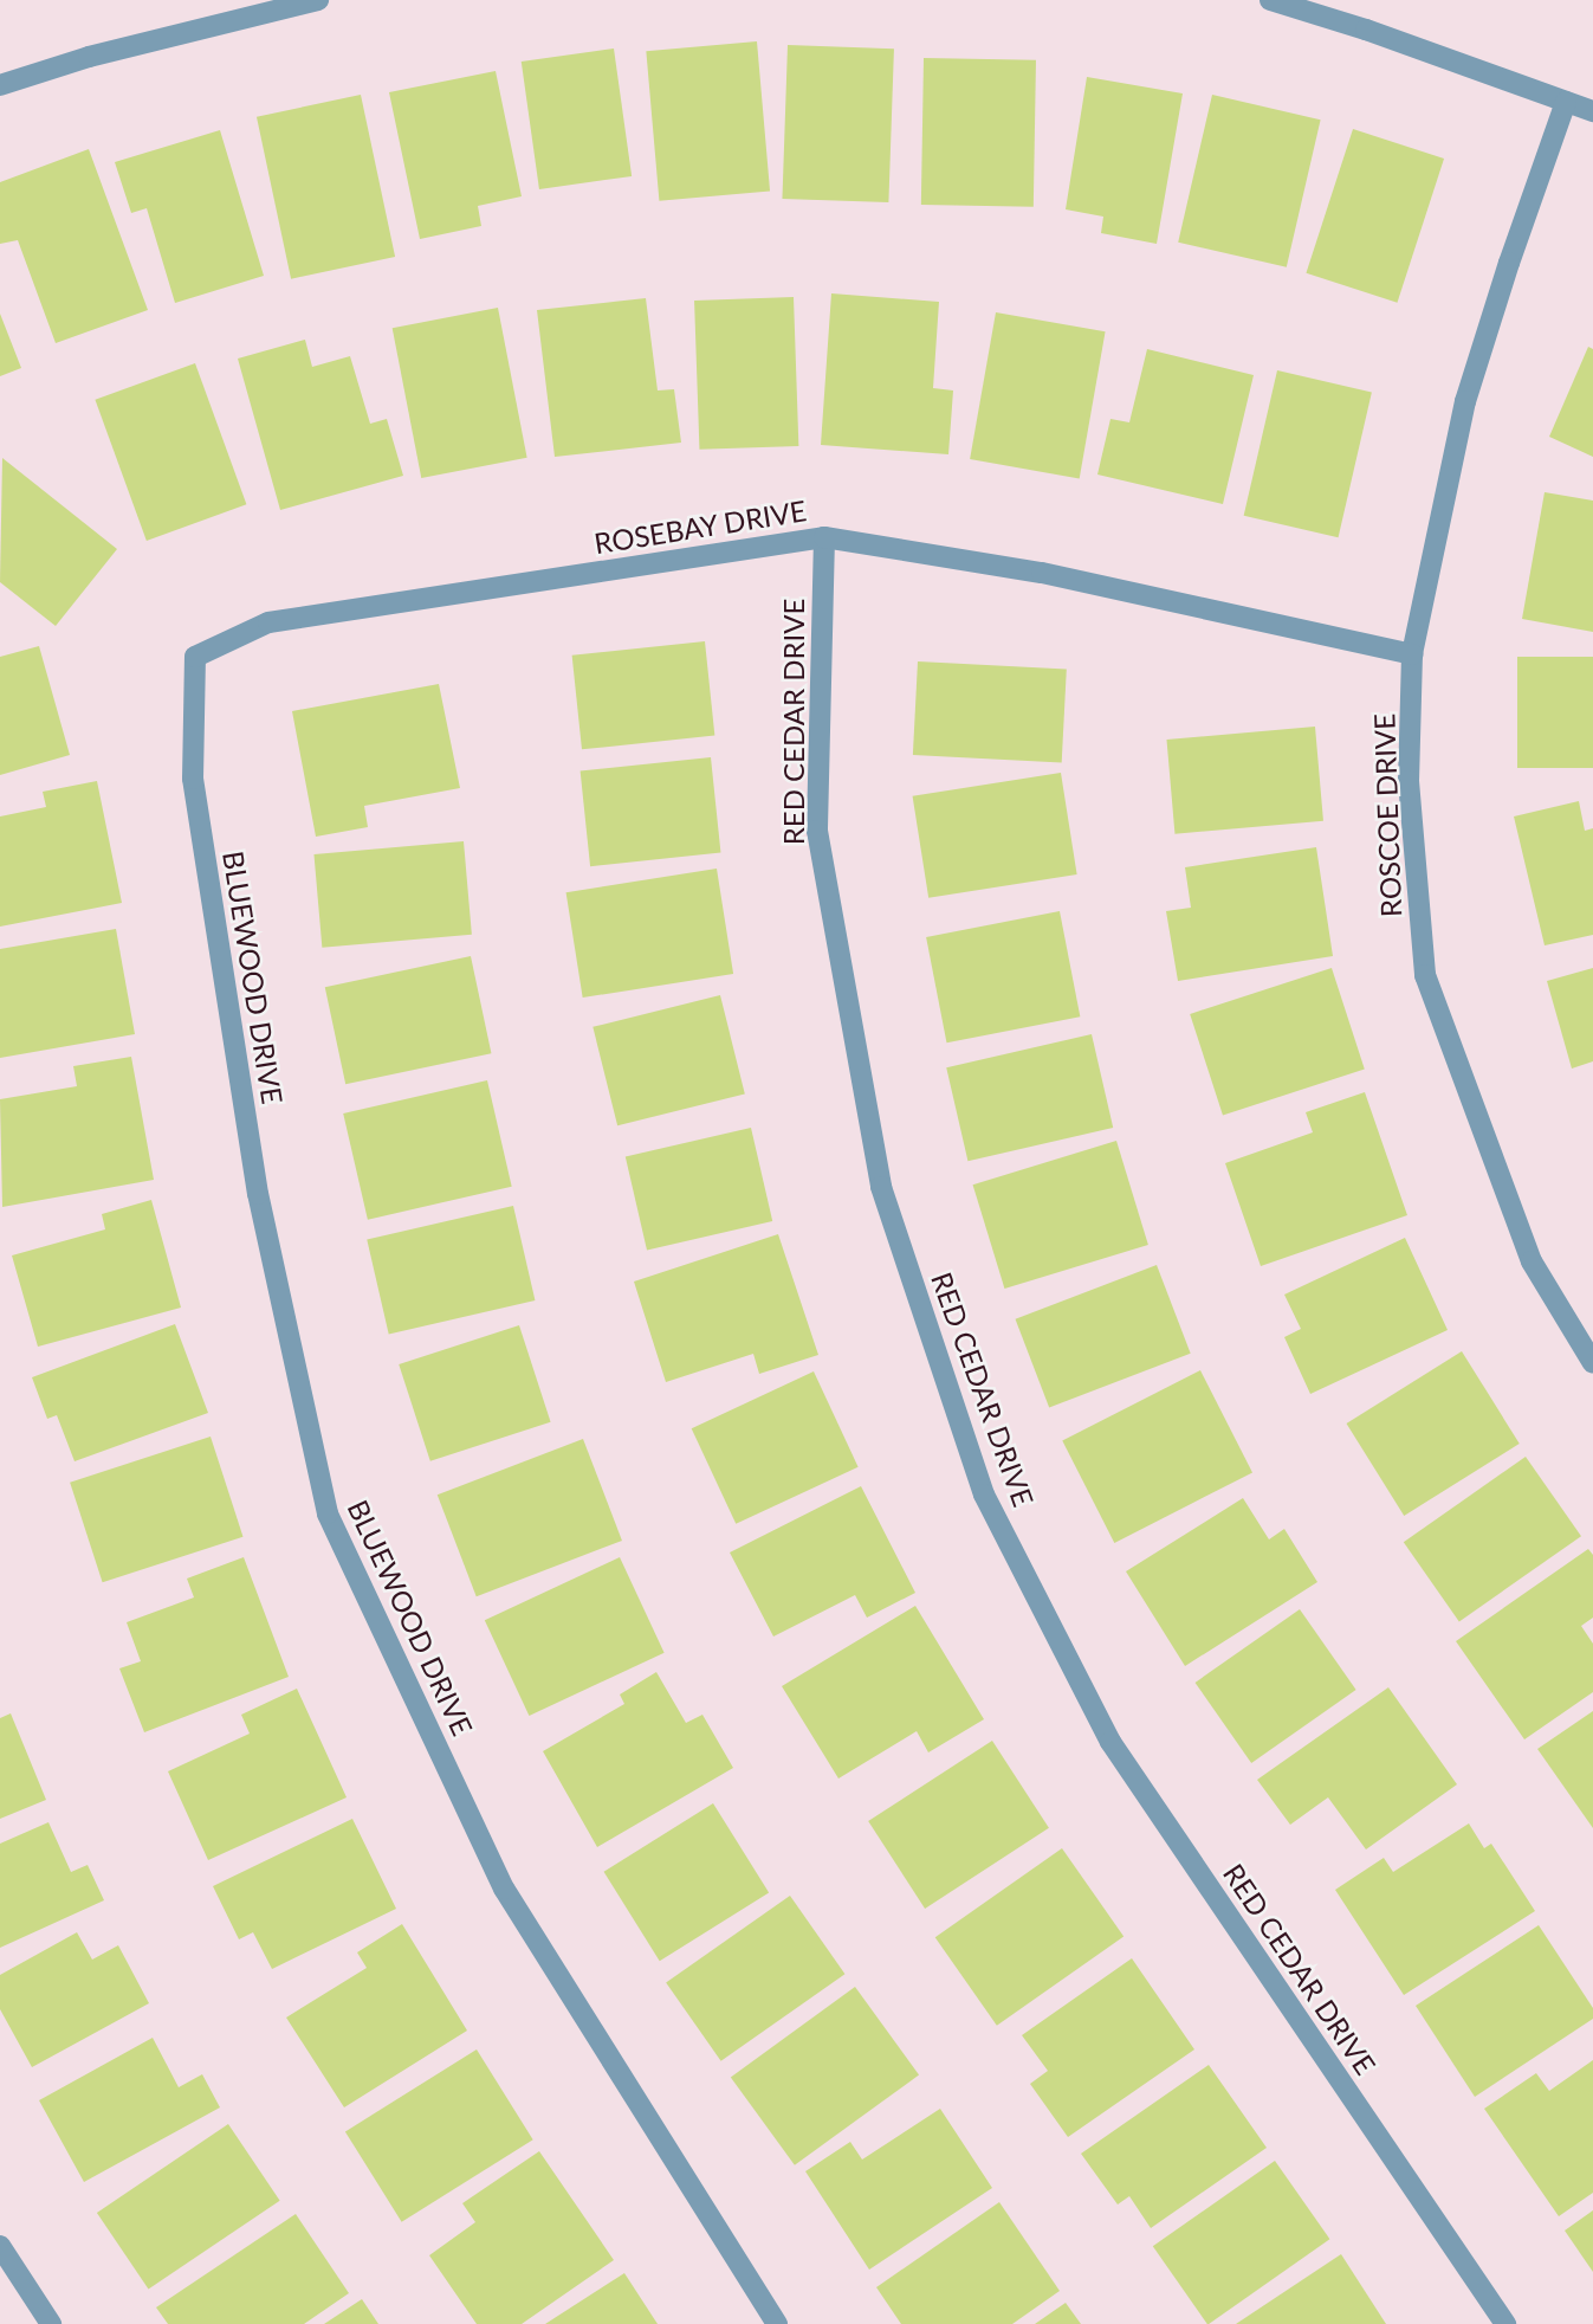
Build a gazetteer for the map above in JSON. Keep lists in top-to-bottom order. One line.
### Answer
{"streets":{"street":["ROSEBAY DRIVE","RED CEDAR DRIVE","ROSCOE DRIVE","BLUEWOOD DRIVE"]},"crossings":[["ROSEBAY DRIVE","RED CEDAR DRIVE"],["ROSEBAY DRIVE","ROSCOE DRIVE"],["ROSEBAY DRIVE","BLUEWOOD DRIVE"]]}
